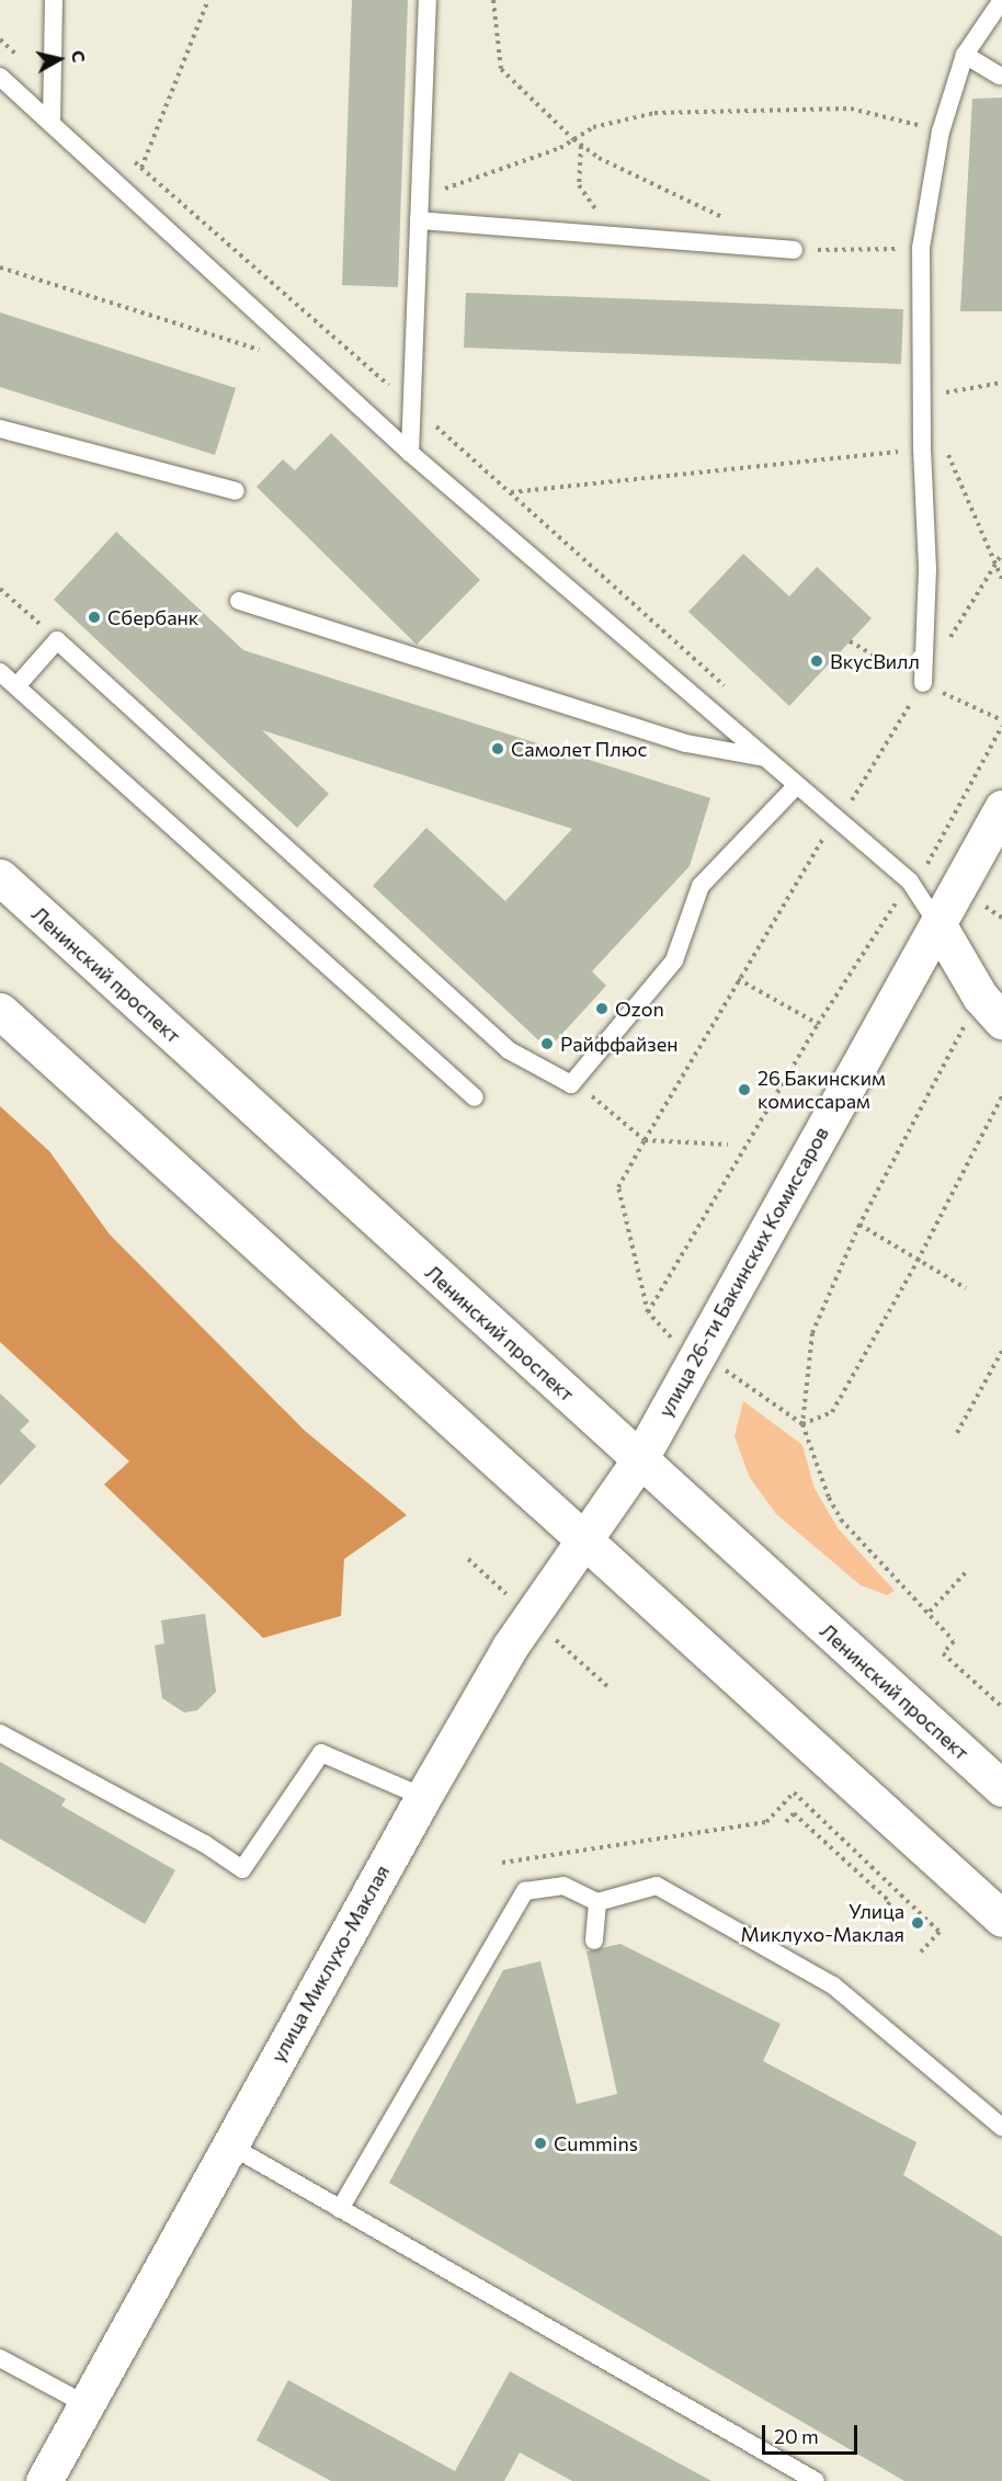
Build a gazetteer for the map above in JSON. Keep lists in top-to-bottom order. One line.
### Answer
{"streets":{"main road":["Ленинский проспект","улица 26-ти Бакинских Комиссаров","улица Миклухо-Маклая"]},"crossings":[["Ленинский проспект","улица 26-ти Бакинских Комиссаров"],["Ленинский проспект","улица Миклухо-Маклая"],["улица 26-ти Бакинских Комиссаров","улица Миклухо-Маклая"]],"places":["Сбербанк","ВкусВилл","Самолет Плюс","Ozon","Райффайзен","26 Бакинским комиссарам","Улица Миклухо-Маклая","Cummins"],"scale_bar":"20 m","north":"right"}
